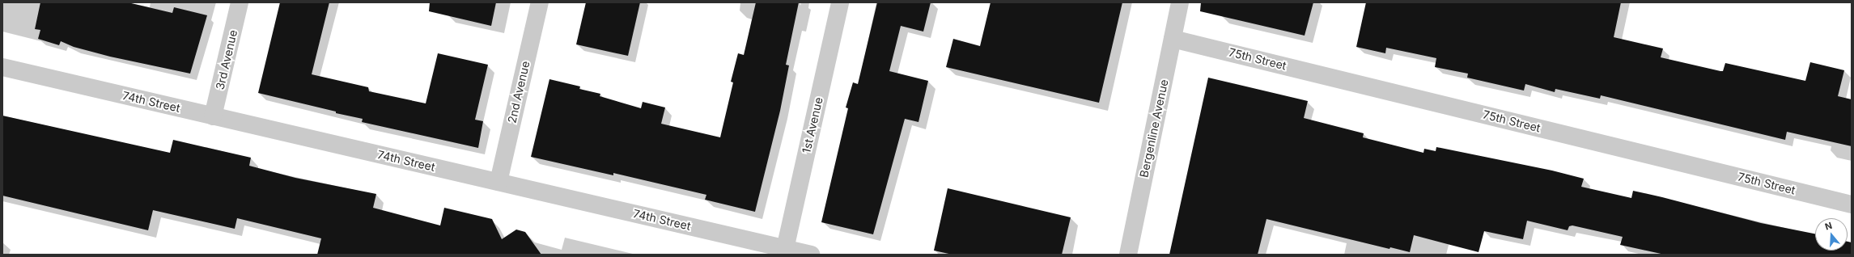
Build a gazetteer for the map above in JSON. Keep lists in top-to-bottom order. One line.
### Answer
{"streets":{"street":["75th Street","3rd Avenue","2nd Avenue","74th Street","1st Avenue","Bergenline Avenue"]},"crossings":[["75th Street","Bergenline Avenue"],["3rd Avenue","74th Street"],["2nd Avenue","74th Street"],["74th Street","1st Avenue"]],"north":"top"}
